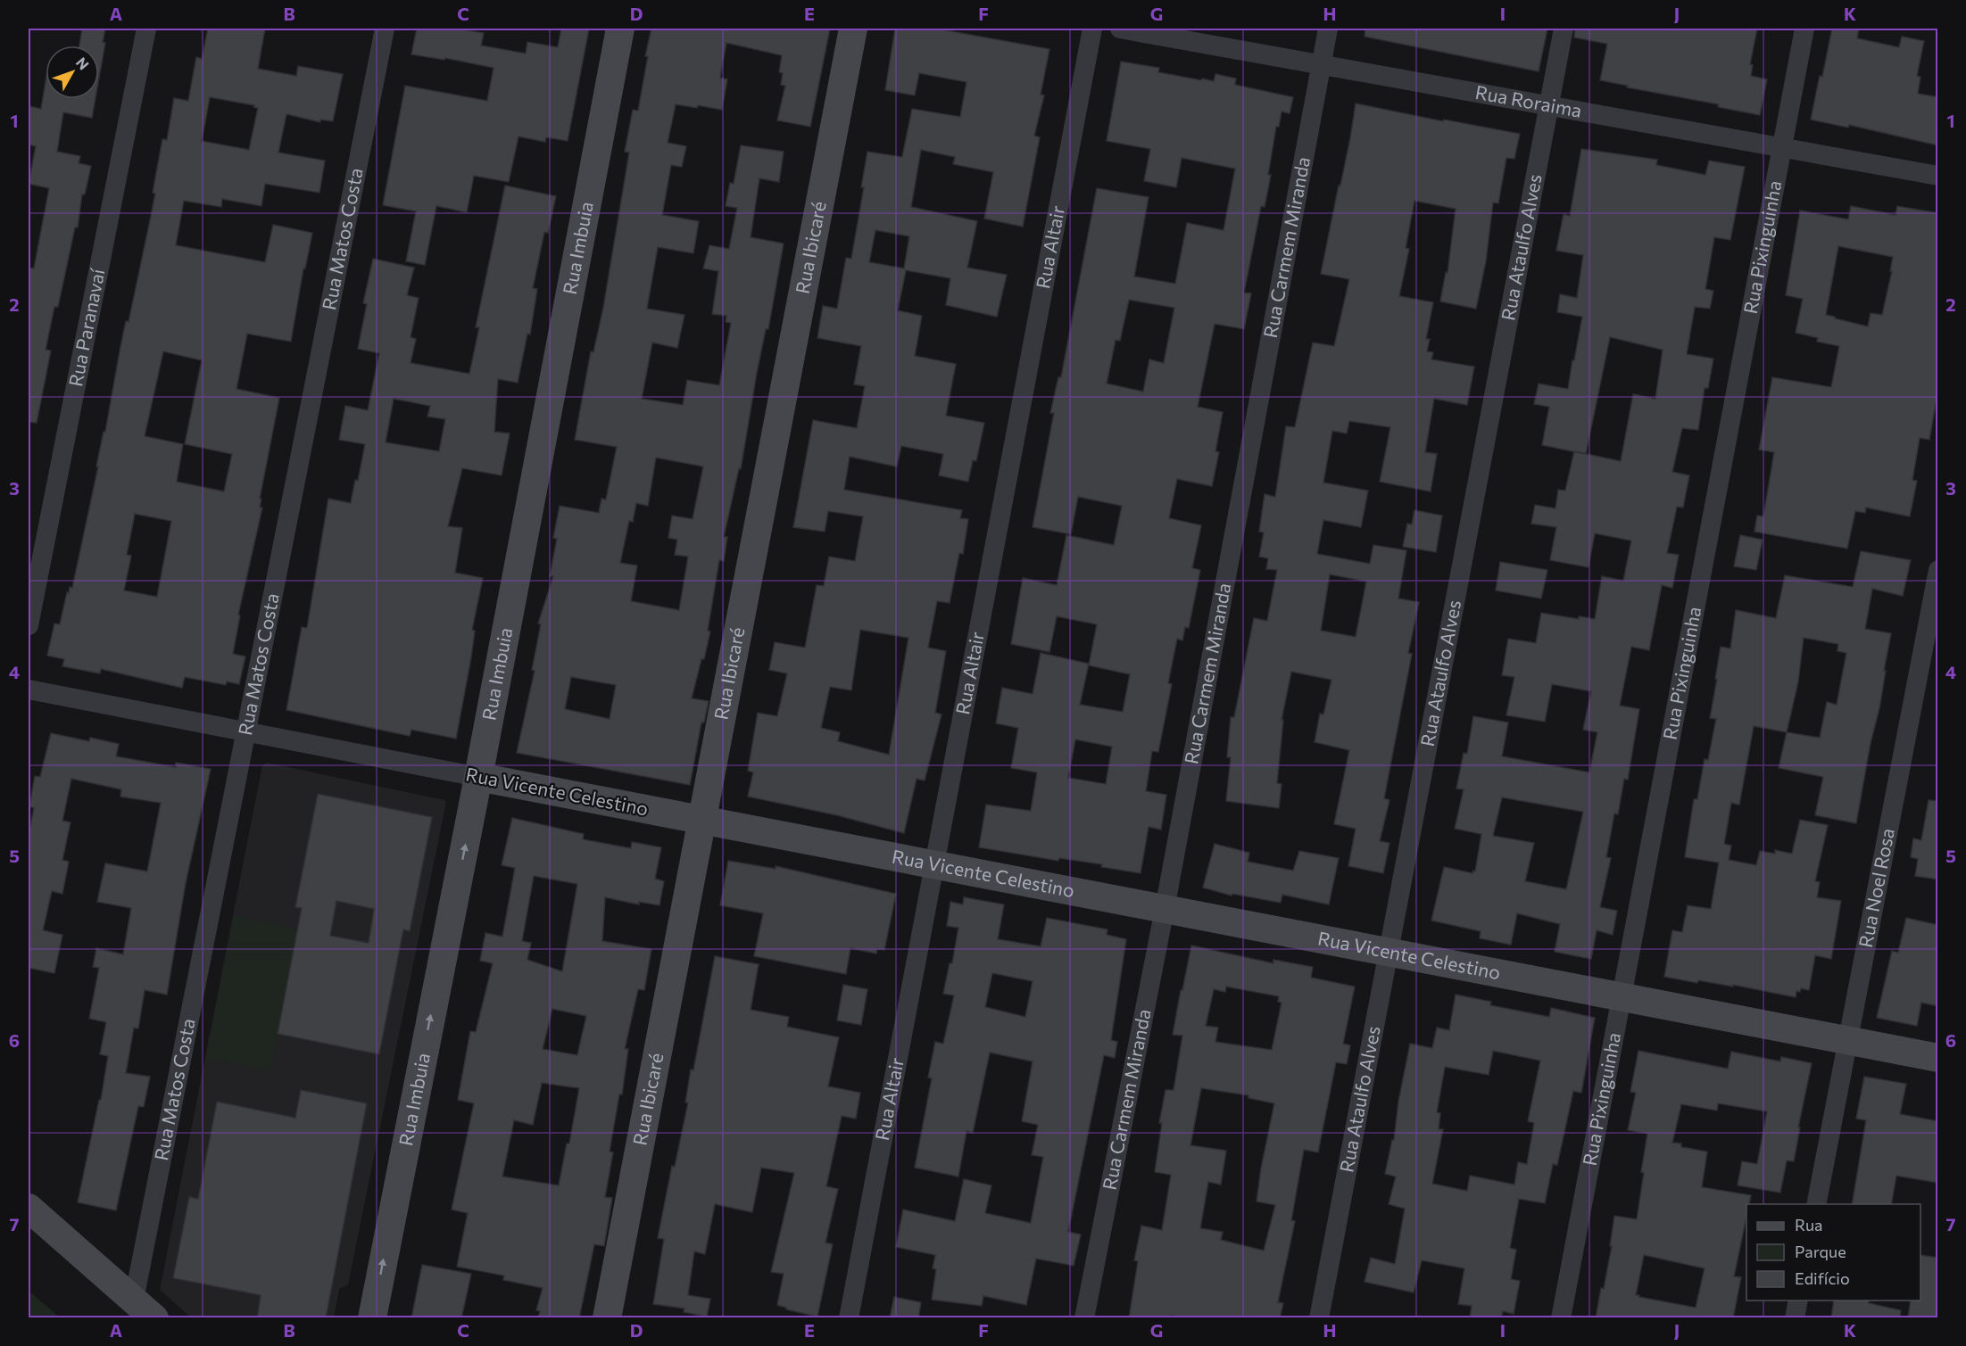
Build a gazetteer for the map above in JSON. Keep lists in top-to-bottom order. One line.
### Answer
{"streets":{"street":["Rua Roraima","Rua Matos Costa","Rua Imbuia","Rua Ibicaré","Rua Altair","Rua Carmem Miranda","Rua Ataulfo Alves","Rua Pixinguinha","Rua Paranavaí","Rua Vicente Celestino","Rua Noel Rosa"]},"crossings":[["Rua Roraima","Rua Carmem Miranda"],["Rua Roraima","Rua Ataulfo Alves"],["Rua Roraima","Rua Pixinguinha"],["Rua Matos Costa","Rua Vicente Celestino"],["Rua Imbuia","Rua Vicente Celestino"],["Rua Ibicaré","Rua Vicente Celestino"],["Rua Altair","Rua Vicente Celestino"],["Rua Carmem Miranda","Rua Vicente Celestino"],["Rua Ataulfo Alves","Rua Vicente Celestino"],["Rua Pixinguinha","Rua Vicente Celestino"],["Rua Vicente Celestino","Rua Noel Rosa"]],"one_way":["Rua Imbuia"],"legend":["Rua","Parque","Edifício"],"north":"top right","grid":{"columns":["A","B","C","D","E","F","G","H","I","J","K"],"rows":["1","2","3","4","5","6","7"]}}
